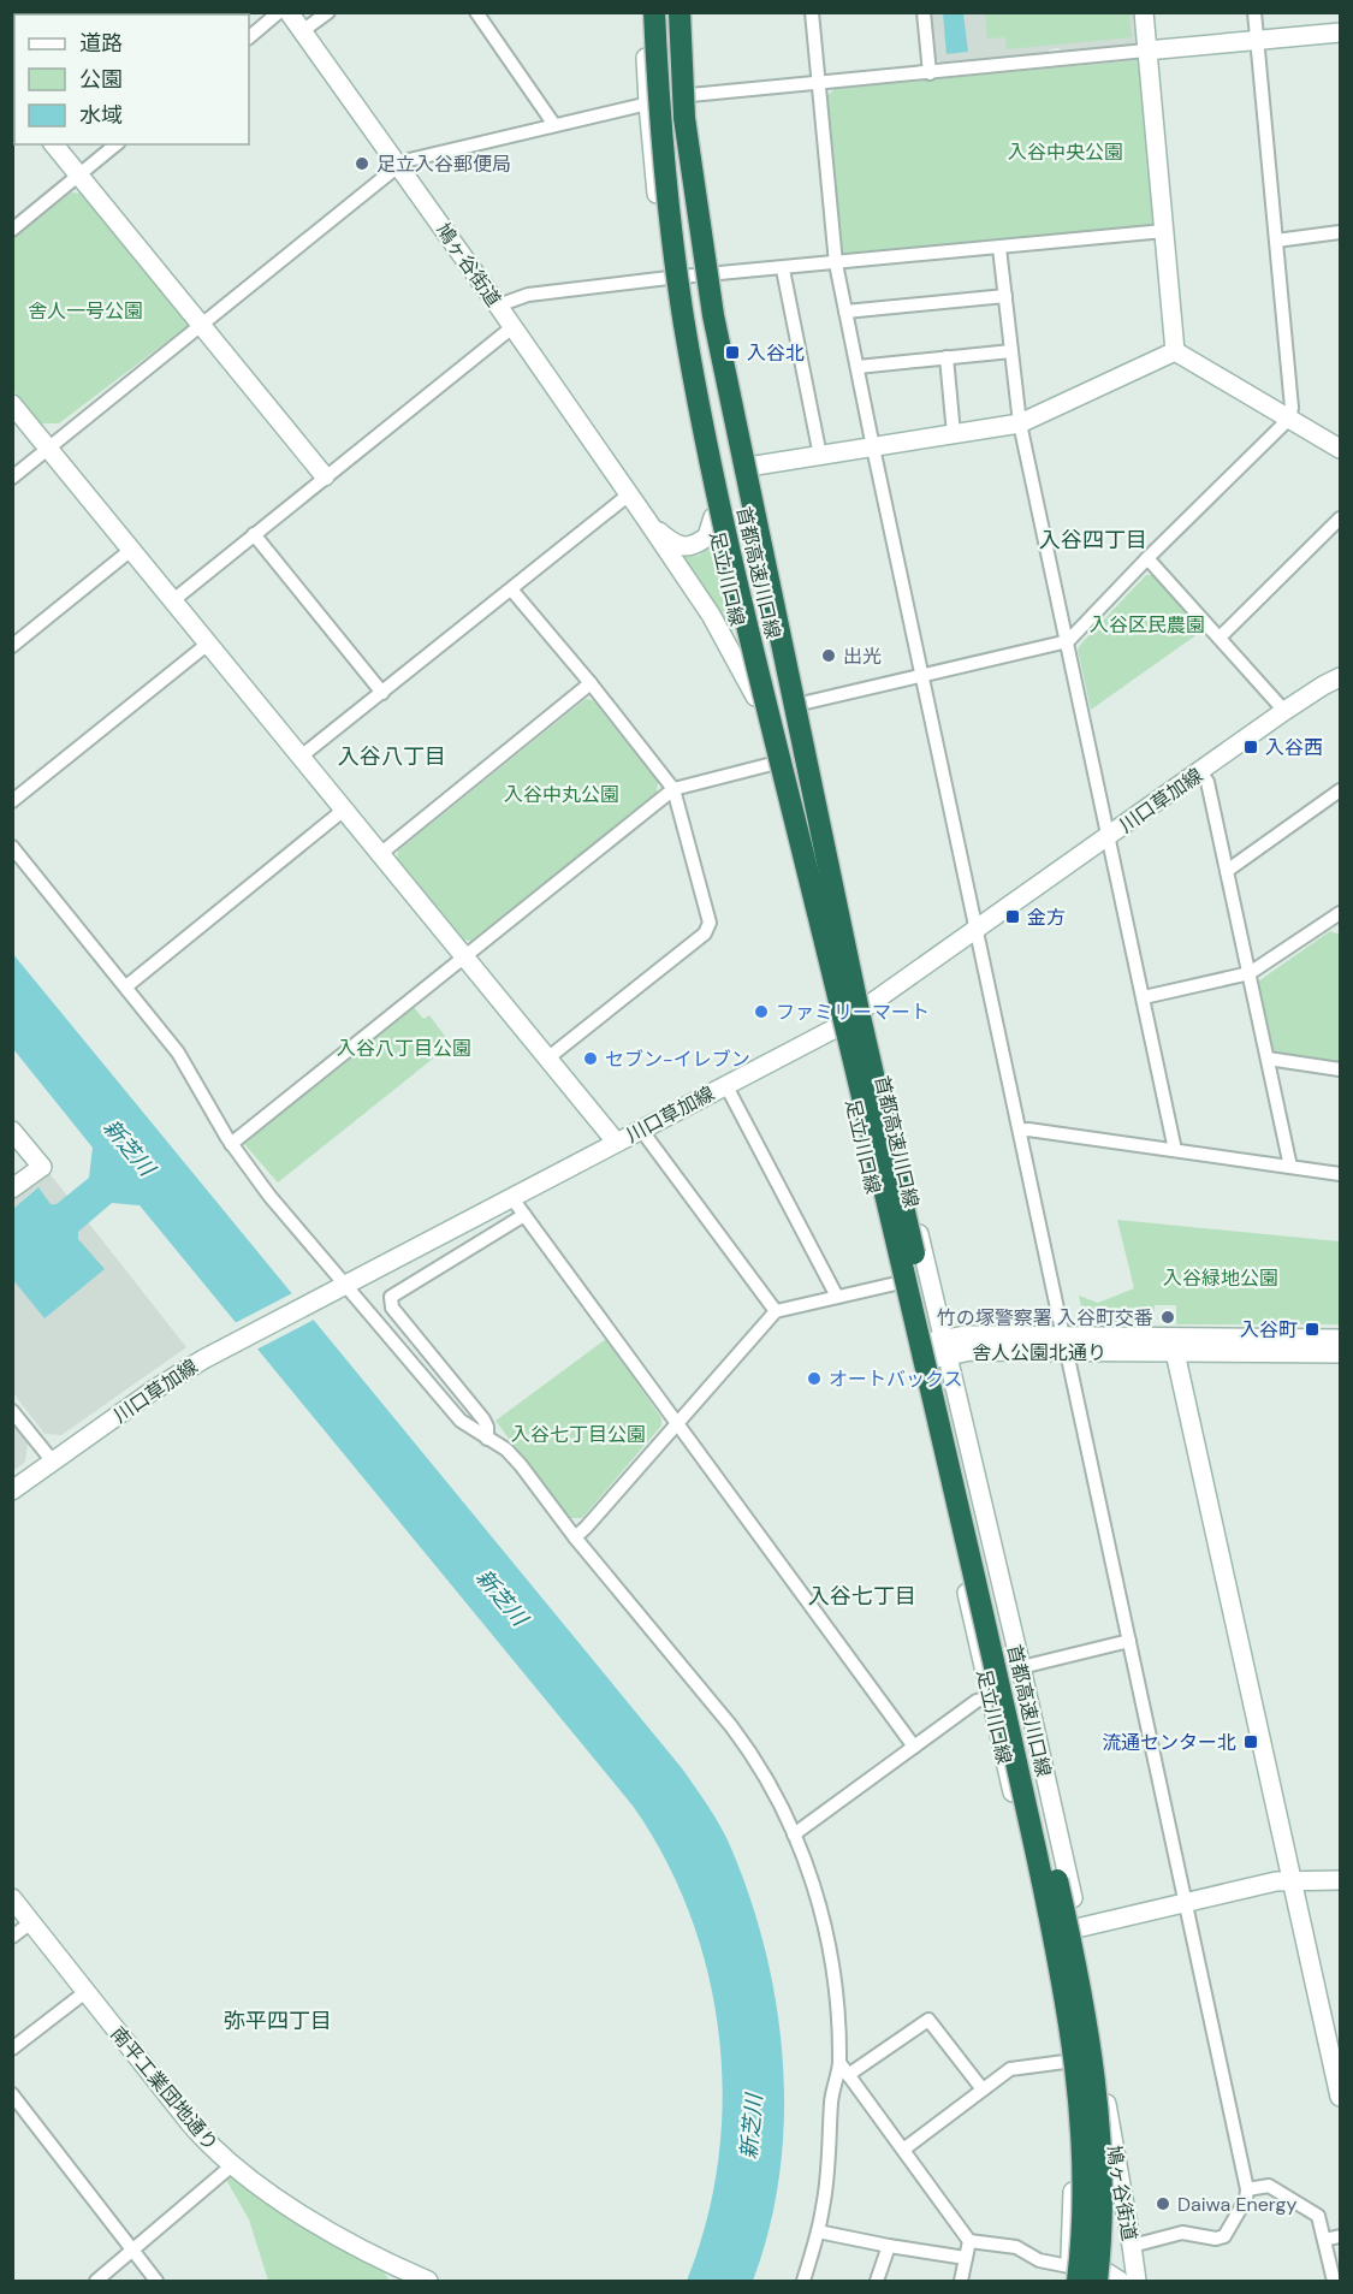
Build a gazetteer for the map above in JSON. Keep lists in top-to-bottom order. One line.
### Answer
{"streets":{"highway":["首都高速川口線"],"main road":["鳩ヶ谷街道","足立川口線","川口草加線","舎人公園北通り","南平工業団地通り"]},"crossings":[["鳩ヶ谷街道","足立川口線"],["首都高速川口線","足立川口線"],["足立川口線","川口草加線"],["足立川口線","舎人公園北通り"]],"districts":["入谷四丁目","入谷八丁目","入谷七丁目","弥平四丁目"],"water":["新芝川"],"parks":["入谷中央公園","舎人一号公園","入谷区民農園","入谷中丸公園","入谷八丁目公園","入谷緑地公園","入谷七丁目公園"],"places":{"other":["足立入谷郵便局","出光","ファミリーマート","セブン-イレブン","竹の塚警察署 入谷町交番","オートバックス","Daiwa Energy"],"transit":["入谷北","入谷西","金方","入谷町","流通センター北"]},"legend":["道路","公園","水域"]}
